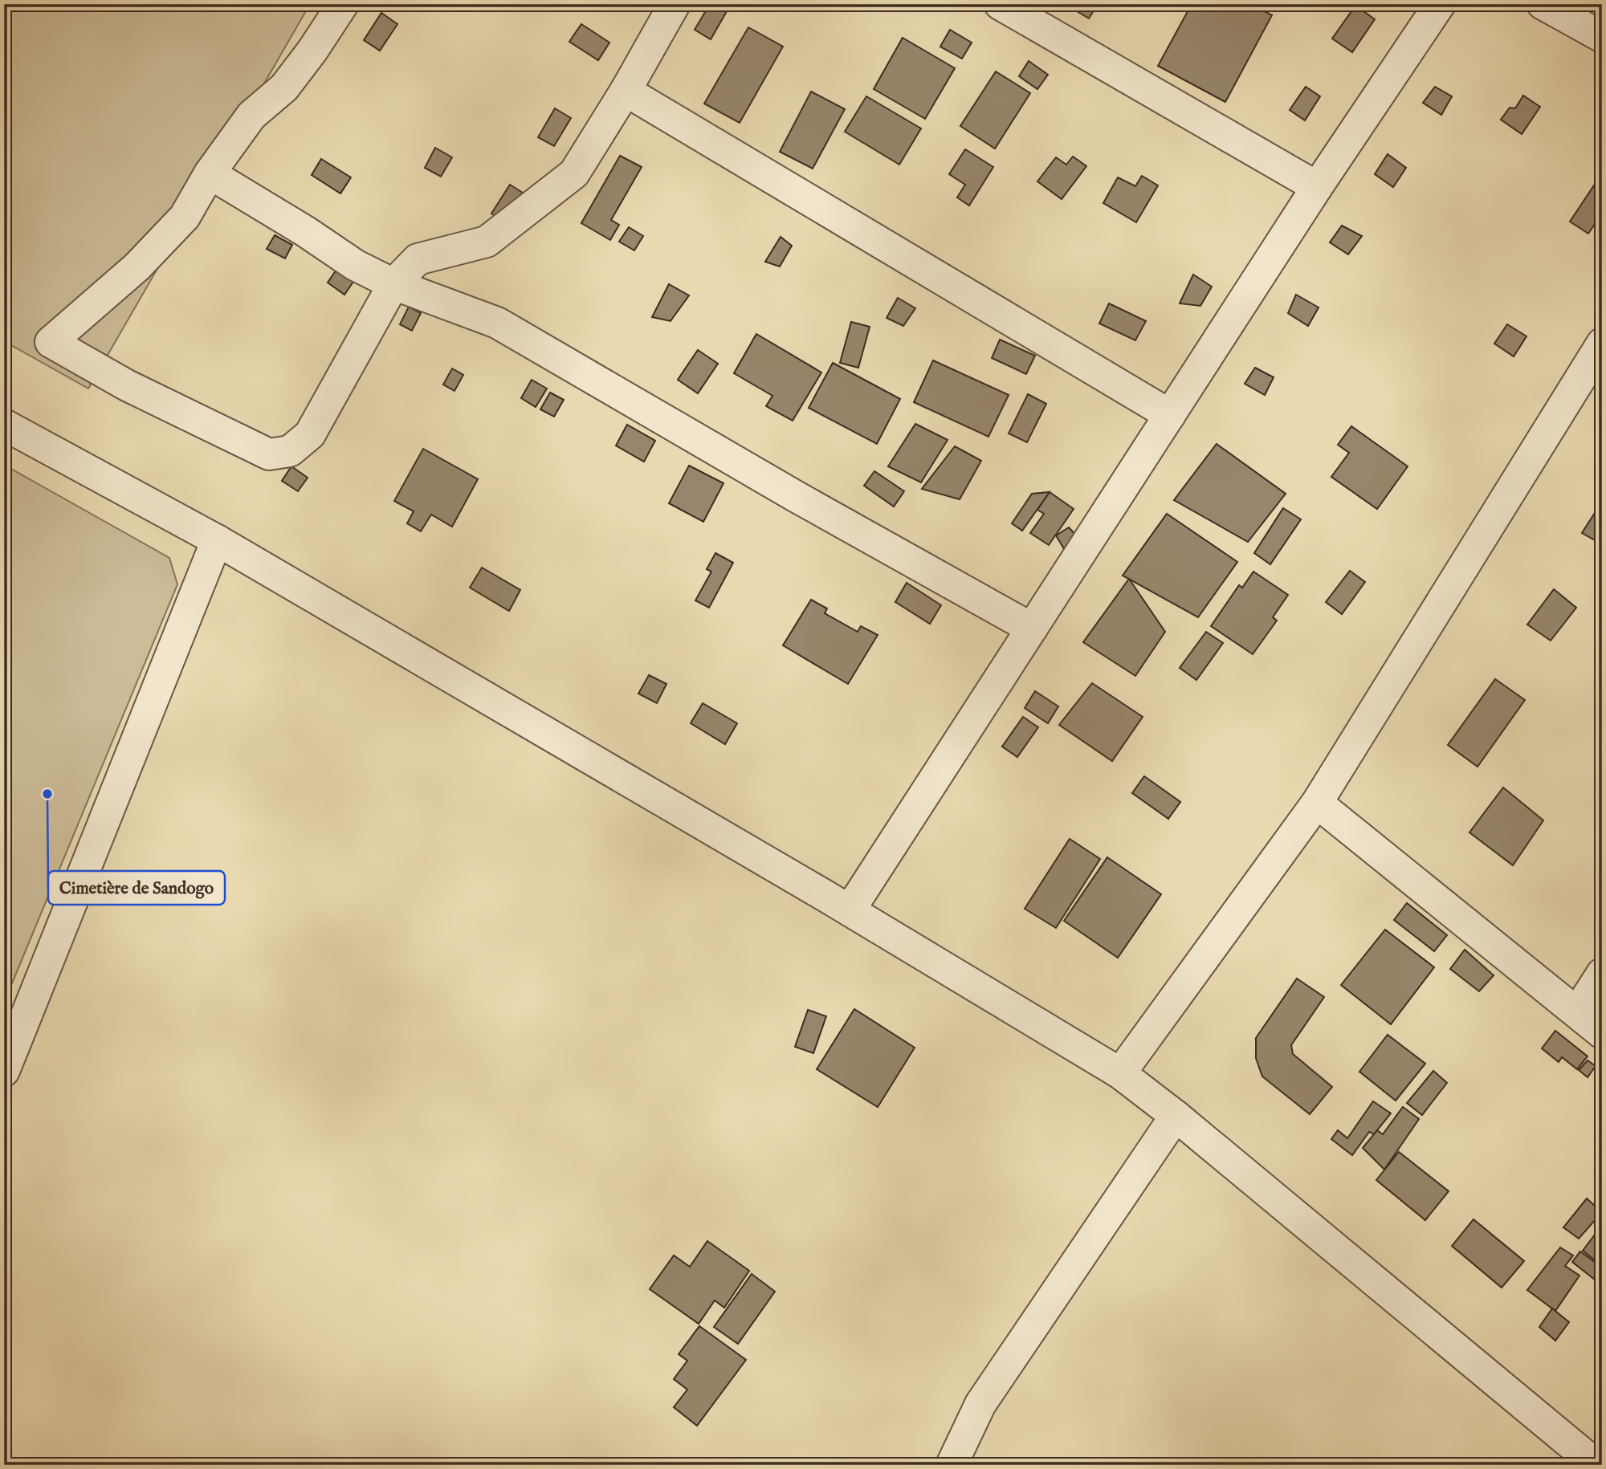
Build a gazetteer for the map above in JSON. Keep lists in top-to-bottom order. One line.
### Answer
{"places":["Cimetière de Sandogo"]}
